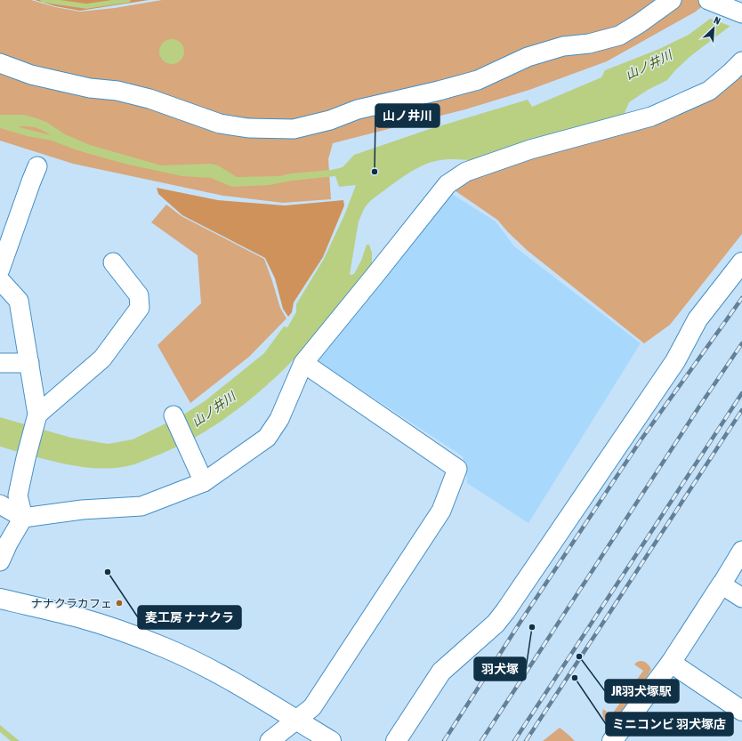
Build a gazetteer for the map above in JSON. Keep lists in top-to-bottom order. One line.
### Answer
{"water":["山ノ井川"],"places":["山ノ井川","麦工房 ナナクラ","ナナクラカフェ","羽犬塚","JR羽犬塚駅","ミニコンビ 羽犬塚店"],"north":"top right"}
